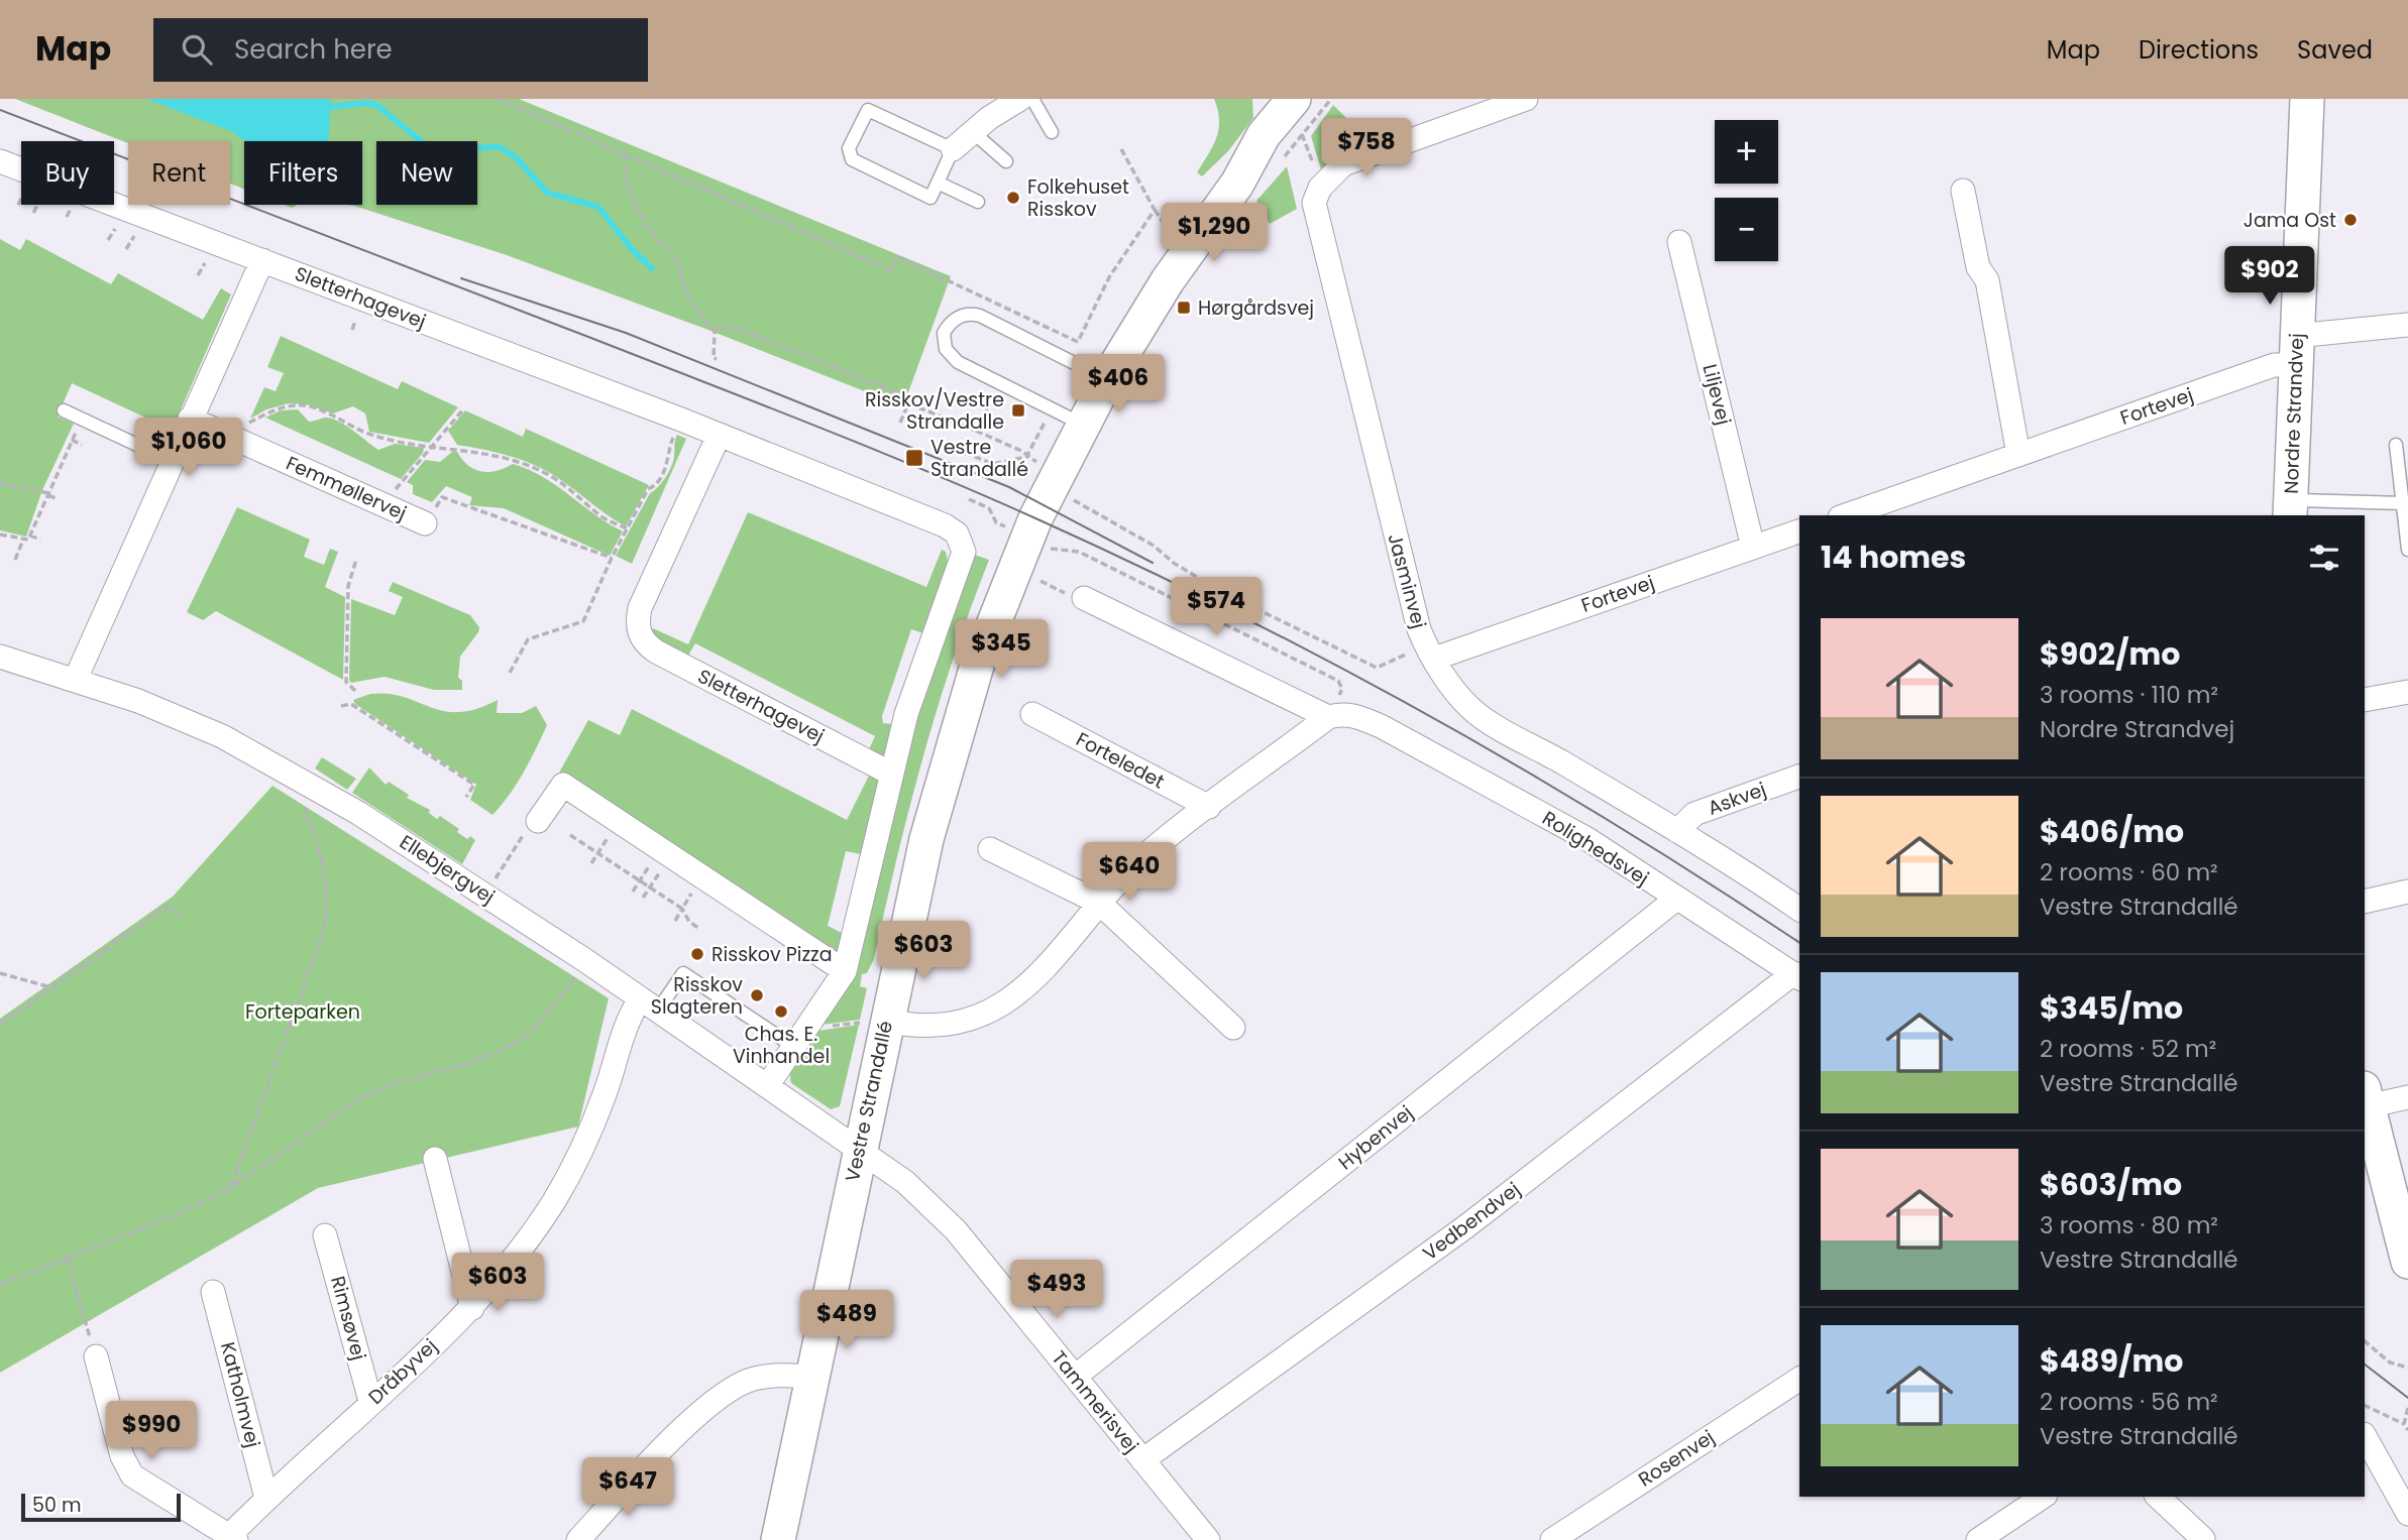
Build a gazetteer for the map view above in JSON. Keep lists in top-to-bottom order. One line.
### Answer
{"streets":{"street":["Sletterhagevej","Liljevej","Fortevej","Nordre Strandvej","Femmøllervej","Jasminvej","Forteledet","Askvej","Rolighedsvej","Ellebjergvej","Vestre Strandallé","Hybenvej","Vedbendvej","Rimsøvej","Dråbyvej","Katholmvej","Tammerisvej","Rosenvej"]},"crossings":[["Sletterhagevej","Ellebjergvej"],["Liljevej","Fortevej"],["Fortevej","Nordre Strandvej"],["Fortevej","Jasminvej"],["Jasminvej","Askvej"],["Rolighedsvej","Hybenvej"],["Rolighedsvej","Vedbendvej"],["Ellebjergvej","Vestre Strandallé"],["Ellebjergvej","Dråbyvej"],["Ellebjergvej","Tammerisvej"],["Vestre Strandallé","Tammerisvej"],["Hybenvej","Tammerisvej"],["Vedbendvej","Tammerisvej"],["Rimsøvej","Dråbyvej"],["Dråbyvej","Katholmvej"]],"parks":["Forteparken"],"places":{"other":["Folkehuset Risskov","Jama Ost","Risskov Pizza","Risskov Slagteren","Chas. E. Vinhandel"],"transit":["Hørgårdsvej","Risskov/Vestre Strandalle","Vestre Strandallé"]},"scale_bar":"50 m","page":{"header":"Map","search":"Search here","nav":["Map","Directions","Saved"],"price":["$758","$1,290","$902","$406","$1,060","$574","$345","$640","$603","$603","$493","$489","$990","$647"],"map_buttons":["+","−"],"chip":["Buy","Rent","Filters","New"],"heading":"14 homes","list":[{"name":"$902/mo","note":"3 rooms · 110 m² · Nordre Strandvej"},{"name":"$406/mo","note":"2 rooms · 60 m² · Vestre Strandallé"},{"name":"$345/mo","note":"2 rooms · 52 m² · Vestre Strandallé"},{"name":"$603/mo","note":"3 rooms · 80 m² · Vestre Strandallé"},{"name":"$489/mo","note":"2 rooms · 56 m² · Vestre Strandallé"}],"scale":"50 m"}}
